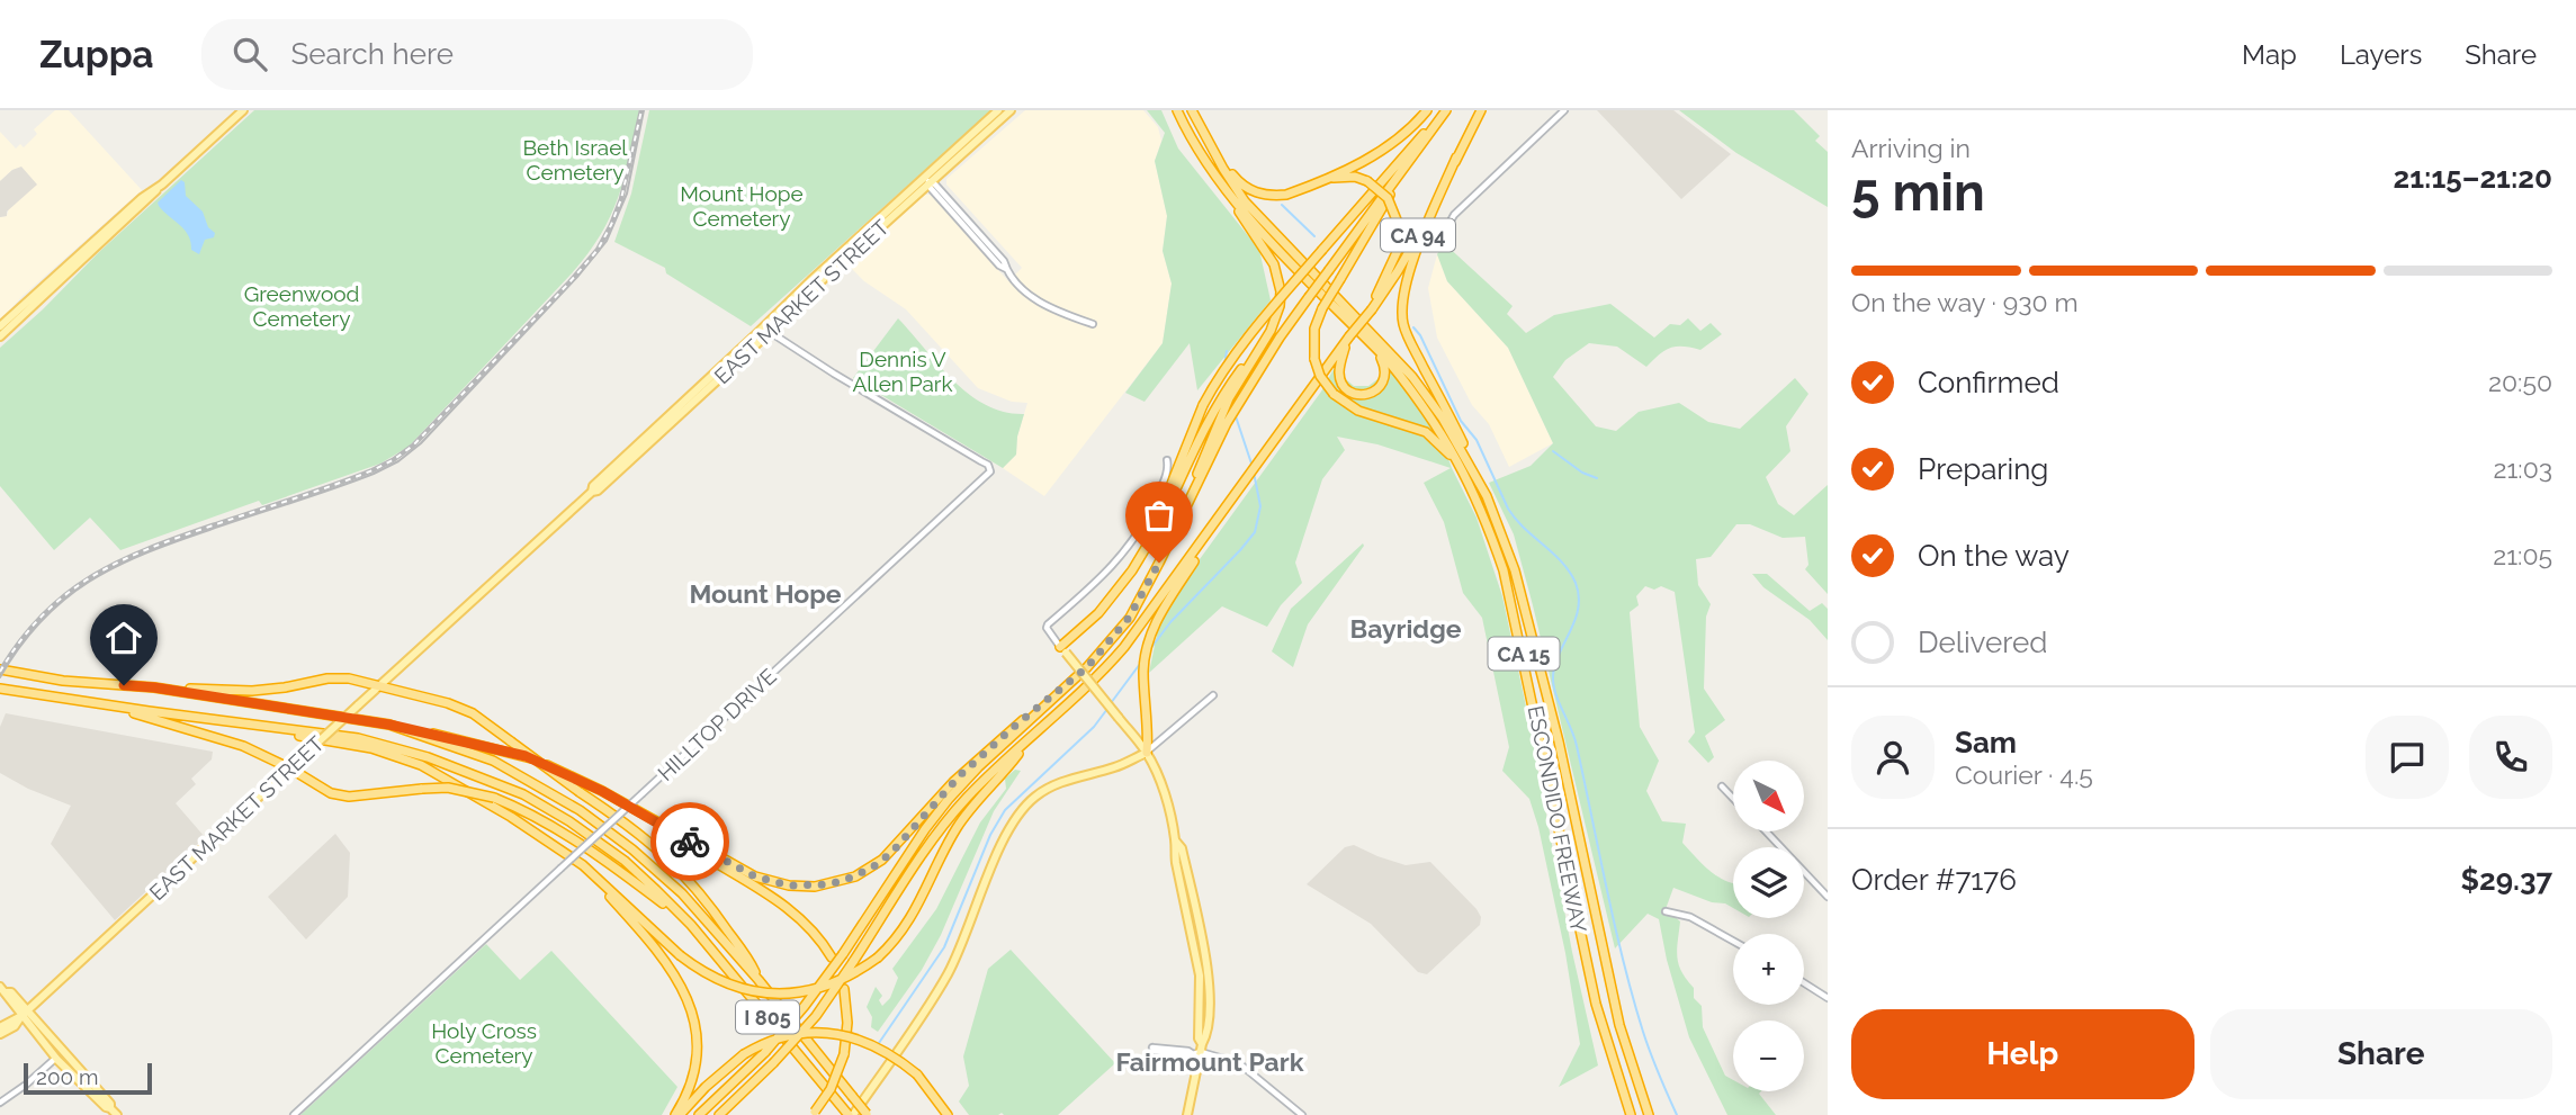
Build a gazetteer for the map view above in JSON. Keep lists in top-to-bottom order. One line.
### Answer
{"streets":{"highway":["CA 94","CA 15","ESCONDIDO FREEWAY","I 805"],"main road":["EAST MARKET STREET"],"street":["HILLTOP DRIVE"]},"crossings":[["EAST MARKET STREET","HILLTOP DRIVE"]],"districts":["Mount Hope","Bayridge","Fairmount Park"],"parks":["Beth Israel Cemetery","Mount Hope Cemetery","Greenwood Cemetery","Dennis V Allen Park","Holy Cross Cemetery"],"scale_bar":"200 m","north":"bottom right","page":{"header":"Zuppa","search":"Search here","nav":["Map","Layers","Share"],"heading":["5 min","Arriving in","21:15–21:20"],"panel":["Sam","Courier · 4.5","Order #7176","$29.37"],"bar":"On the way · 930 m","list":[["Confirmed","20:50"],["Preparing","21:03"],["On the way","21:05"],"Delivered"],"map_buttons":["+","−"],"buttons":["Help","Share"],"scale":"200 m"}}
